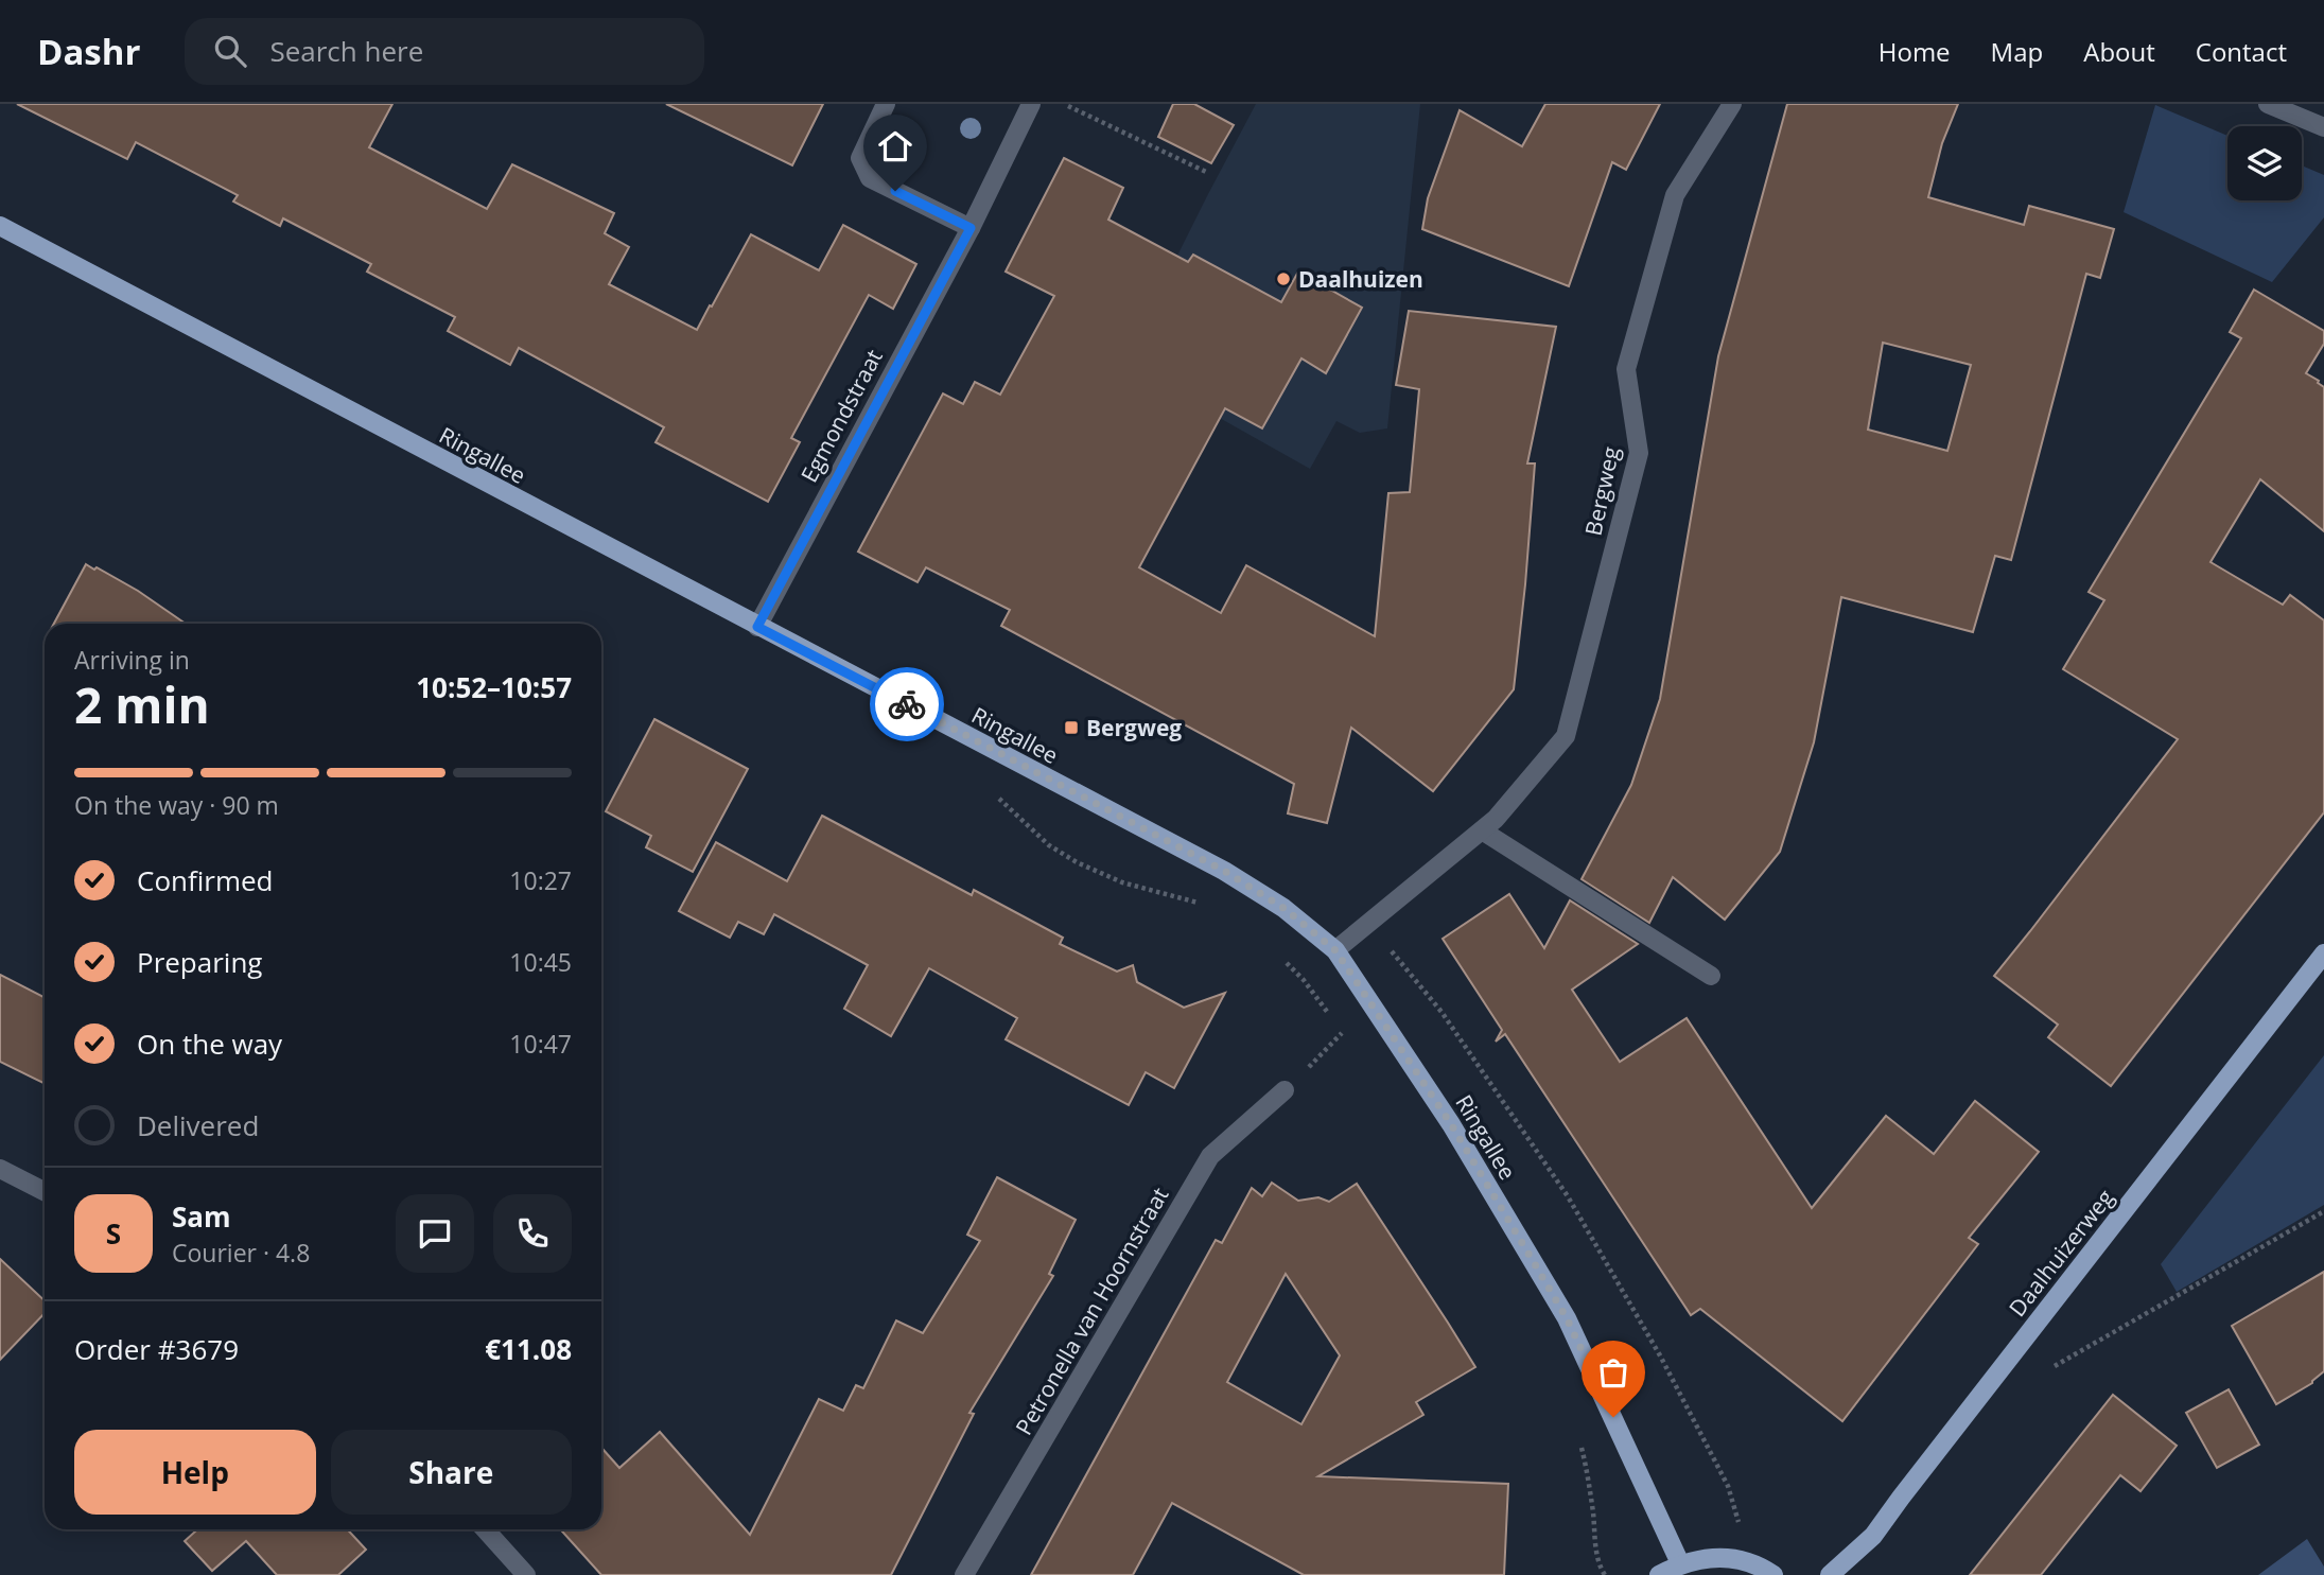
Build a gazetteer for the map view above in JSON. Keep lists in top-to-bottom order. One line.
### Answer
{"streets":{"main road":["Ringallee","Daalhuizerweg"],"street":["Egmondstraat","Bergweg","Petronella van Hoornstraat"]},"crossings":[["Egmondstraat","Ringallee"],["Ringallee","Bergweg"]],"places":{"other":["Daalhuizen"],"transit":["Bergweg"]},"page":{"header":"Dashr","search":"Search here","nav":["Home","Map","About","Contact"],"heading":["2 min","Arriving in","10:52–10:57"],"panel":["Sam","Courier · 4.8","Order #3679","€11.08"],"bar":"On the way · 90 m","list":[["Confirmed","10:27"],["Preparing","10:45"],["On the way","10:47"],"Delivered"],"round":"S","buttons":["Help","Share"]}}
